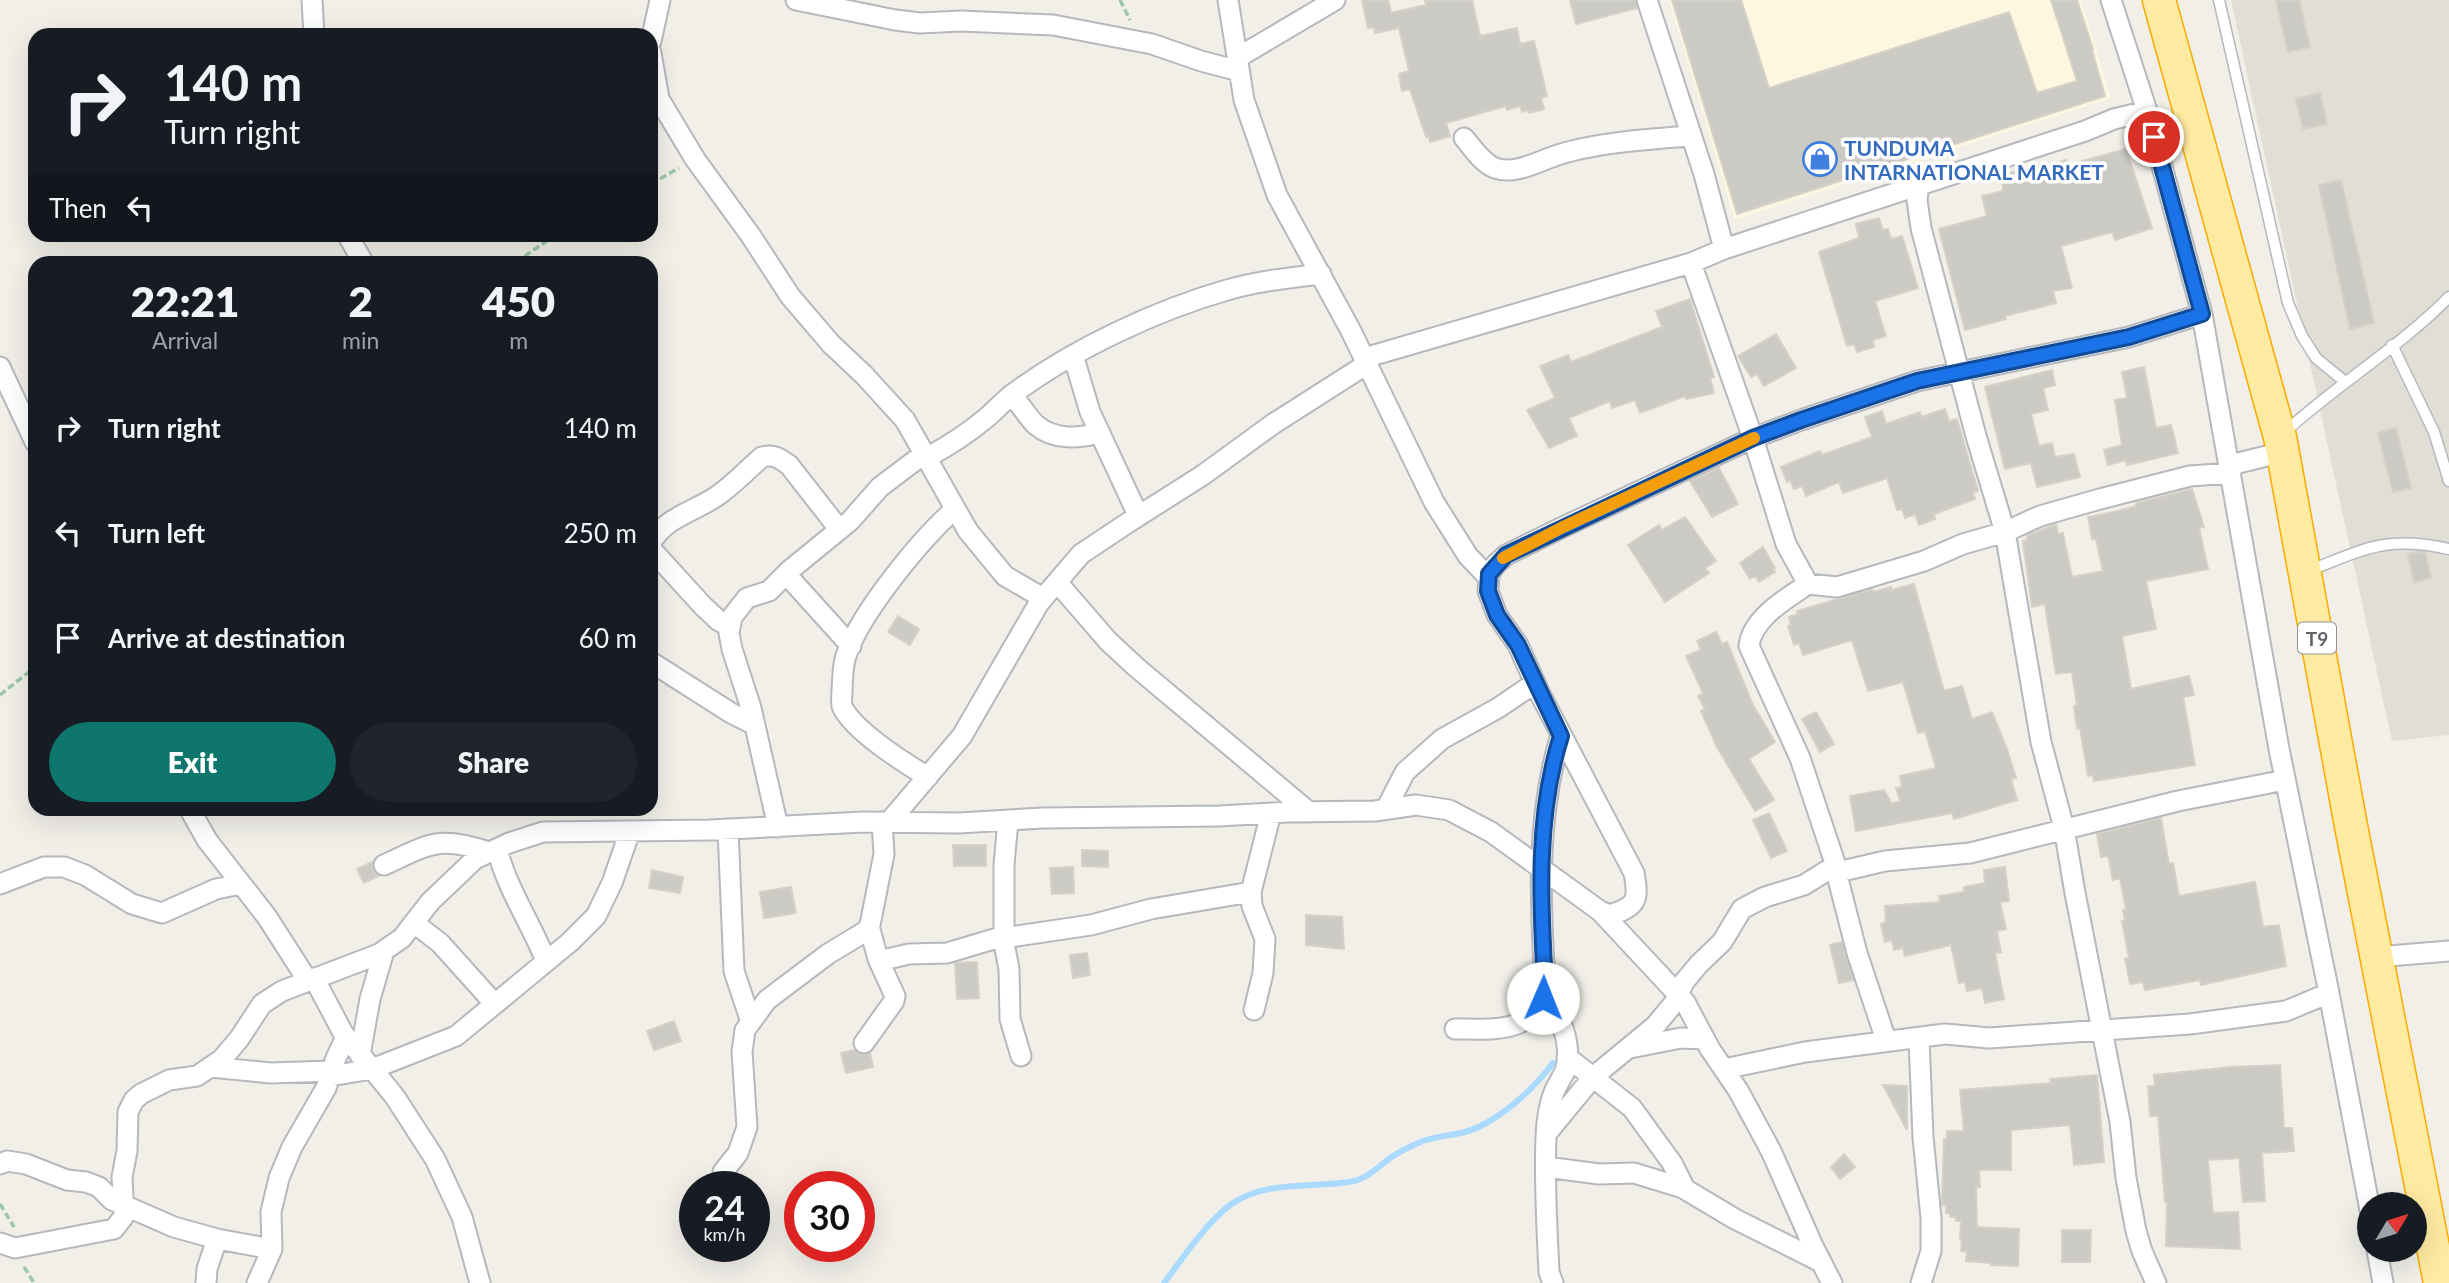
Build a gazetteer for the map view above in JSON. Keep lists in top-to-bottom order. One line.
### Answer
{"streets":{"highway":["T9"]},"places":{"shop":["TUNDUMA INTARNATIONAL MARKET"]},"north":"top right","page":{"turn":["140 m","Turn right"],"then":"Then","eta":["22:21","Arrival","2","min","450","m"],"list":[{"name":"Turn right","value":"140 m"},{"name":"Turn left","value":"250 m"},{"name":"Arrive at destination","value":"60 m"}],"buttons":["Exit","Share"],"speed":"24 km/h","limit":"30"}}
